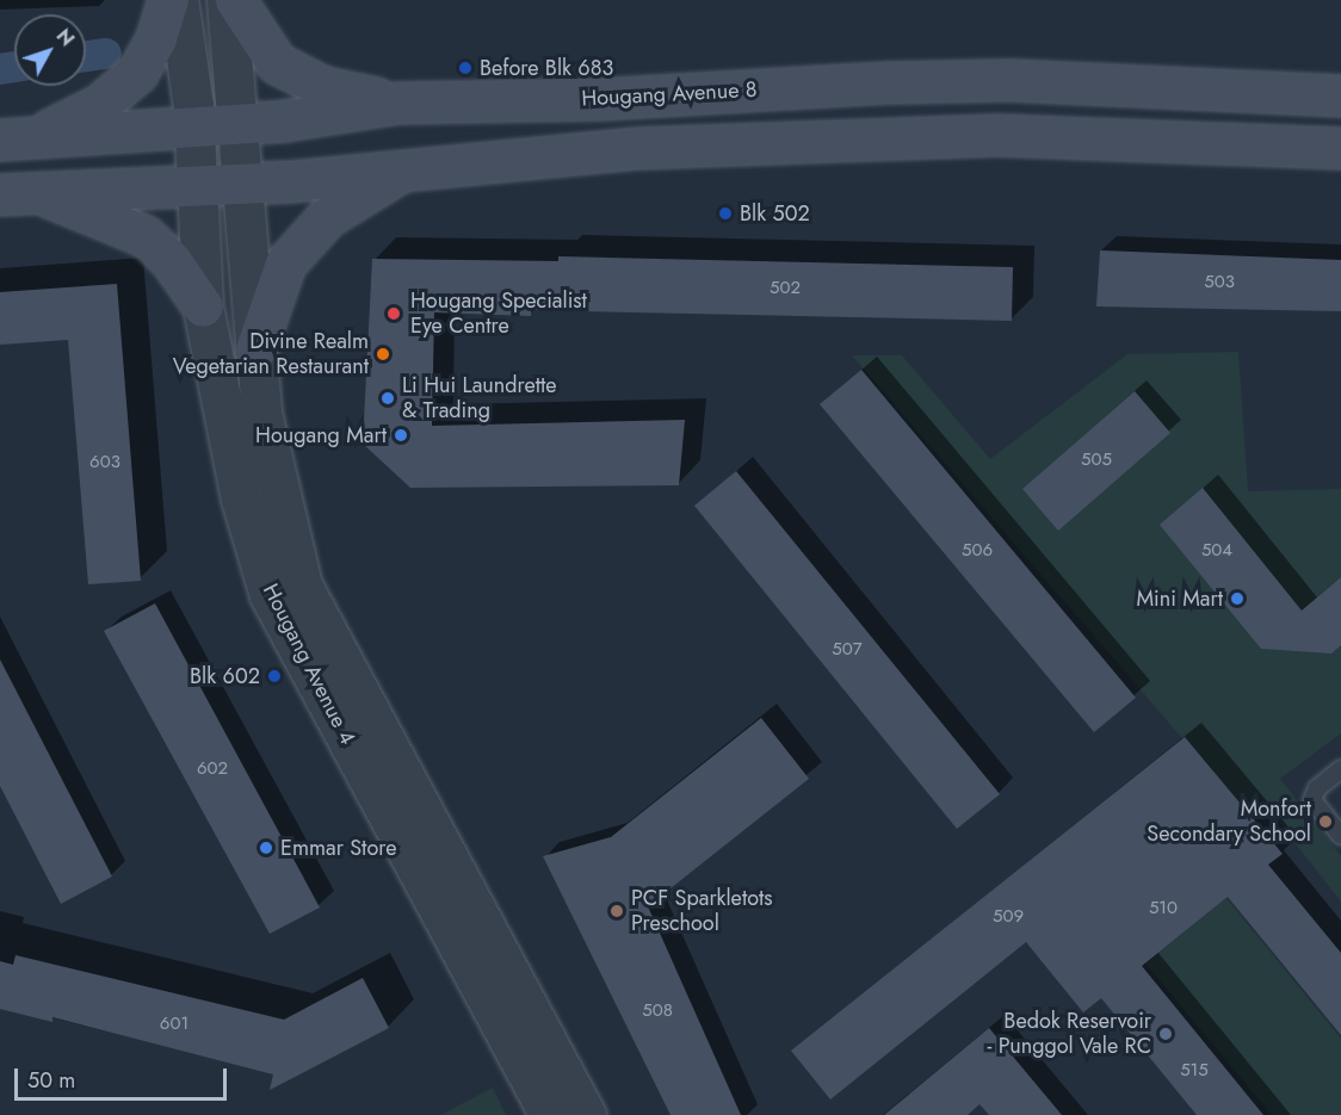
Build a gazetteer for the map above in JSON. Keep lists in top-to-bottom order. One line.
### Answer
{"streets":{"main road":["Hougang Avenue 8"],"street":["Hougang Avenue 4"]},"crossings":[["Hougang Avenue 8","Hougang Avenue 4"]],"places":["Before Blk 683","Blk 502","Hougang Specialist Eye Centre","Divine Realm Vegetarian Restaurant","Li Hui Laundrette & Trading","Hougang Mart","Mini Mart","Blk 602","Monfort Secondary School","Emmar Store","PCF Sparkletots Preschool","Bedok Reservoir - Punggol Vale RC"],"house_numbers":["503","502","505","603","506","504","507","602","510","509","508","601","515"],"scale_bar":"50 m","north":"top right"}
